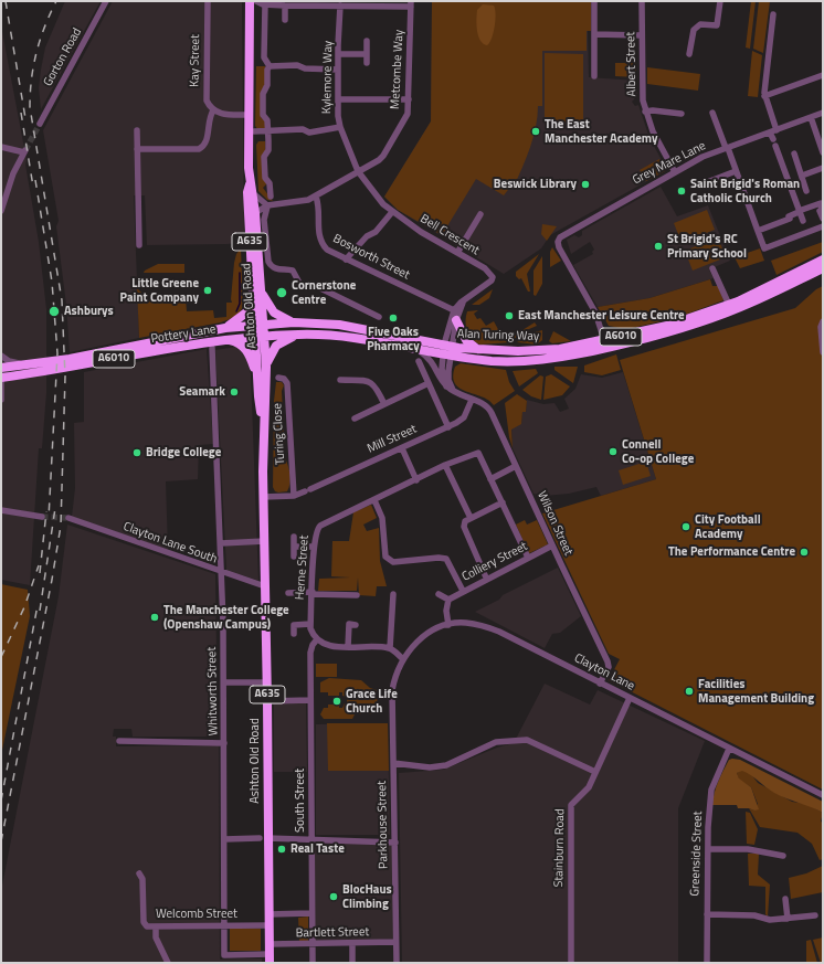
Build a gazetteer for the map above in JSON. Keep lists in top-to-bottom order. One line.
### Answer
{"streets":{"highway":["A635","Ashton Old Road","Pottery Lane","Alan Turing Way","A6010"],"street":["Gorton Road","Kay Street","Albert Street","Metcombe Way","Kylemore Way","Grey Mare Lane","Bell Crescent","Bosworth Street","Turing Close","Mill Street","Wilson Street","Clayton Lane South","Colliery Street","Herne Street","Clayton Lane","Whitworth Street","South Street","Parkhouse Street","Stainburn Road","Greenside Street","Welcomb Street","Bartlett Street"]},"crossings":[["Albert Street","Grey Mare Lane"],["Metcombe Way","Kylemore Way"],["Metcombe Way","Bosworth Street"],["Kylemore Way","Bell Crescent"],["Grey Mare Lane","Alan Turing Way"],["Ashton Old Road","Pottery Lane"],["Ashton Old Road","Alan Turing Way"],["Ashton Old Road","Clayton Lane South"],["Ashton Old Road","Whitworth Street"],["Ashton Old Road","Welcomb Street"],["Ashton Old Road","Bartlett Street"],["Pottery Lane","Alan Turing Way"],["Alan Turing Way","Wilson Street"],["Turing Close","Mill Street"],["Mill Street","Wilson Street"],["Wilson Street","Colliery Street"],["Wilson Street","Clayton Lane"],["Clayton Lane South","Whitworth Street"],["Herne Street","South Street"],["Clayton Lane","Parkhouse Street"],["Clayton Lane","Stainburn Road"],["Clayton Lane","Greenside Street"],["Whitworth Street","Welcomb Street"],["South Street","Bartlett Street"],["Parkhouse Street","Bartlett Street"]],"places":["The East Manchester Academy","Beswick Library","Saint Brigid's Roman Catholic Church","St Brigid's RC Primary School","Little Greene Paint Company","Cornerstone Centre","Ashburys","East Manchester Leisure Centre","Five Oaks Pharmacy","Seamark","Connell Co-op College","Bridge College","City Football Academy","The Performance Centre","The Manchester College (Openshaw Campus)","Facilities Management Building","Grace Life Church","Real Taste","BlocHaus Climbing"]}
